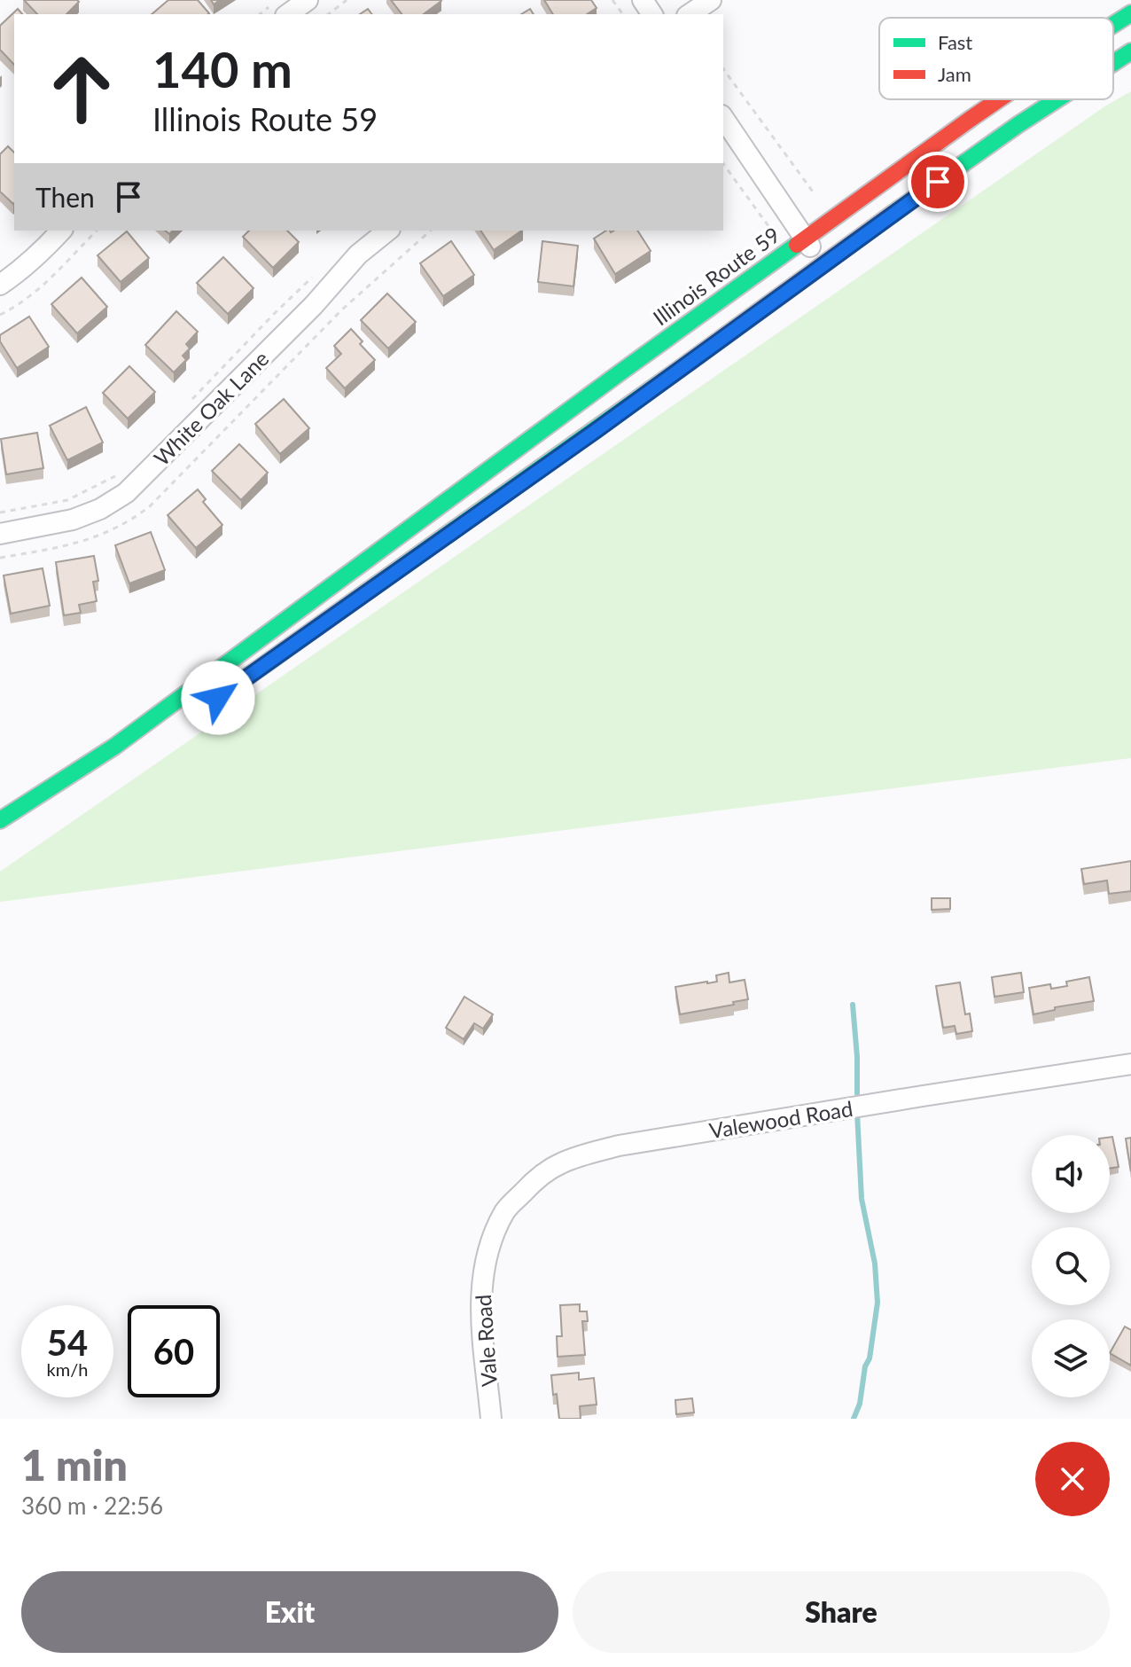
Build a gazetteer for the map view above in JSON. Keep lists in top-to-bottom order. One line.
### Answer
{"streets":{"main road":["Illinois Route 59"],"street":["White Oak Lane","Valewood Road","Vale Road"]},"crossings":[["Valewood Road","Vale Road"]],"legend":["Fast","Jam"],"page":{"turn":["140 m","Illinois Route 59"],"then":"Then","speed":"54 km/h","limit":"60","heading":["1 min","360 m · 22:56"],"buttons":["Exit","Share"]}}
